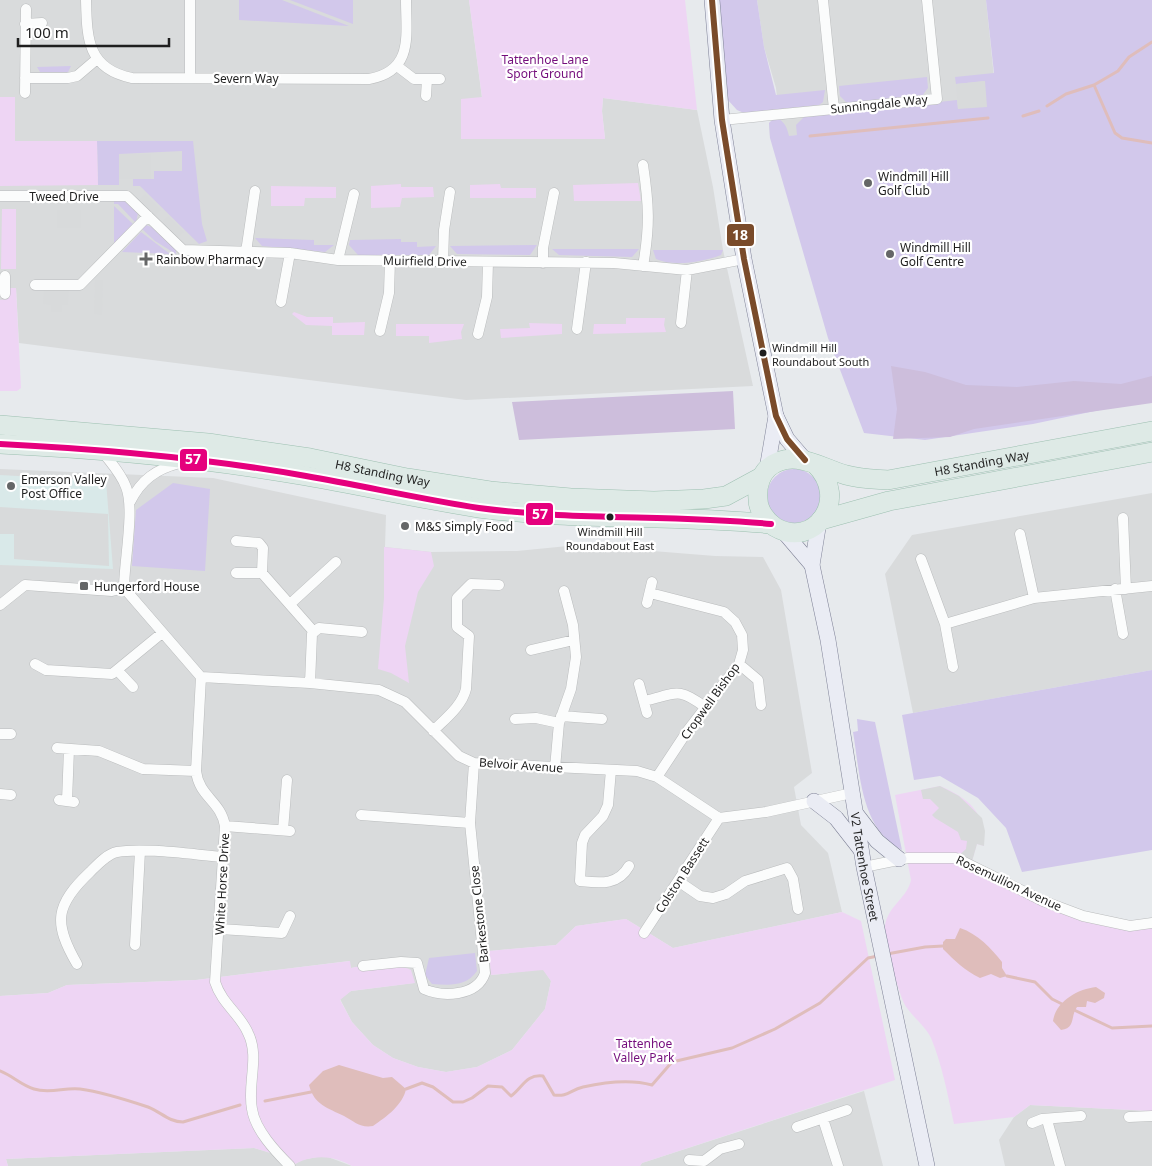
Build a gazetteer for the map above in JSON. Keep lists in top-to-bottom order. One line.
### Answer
{"streets":{"highway":["H8 Standing Way"],"street":["Severn Way","Sunningdale Way","Tweed Drive","Muirfield Drive","Cropwell Bishop","Belvoir Avenue","V2 Tattenhoe Street","Colston Bassett","Rosemullion Avenue","White Horse Drive","Barkestone Close"]},"crossings":[["Tweed Drive","Muirfield Drive"],["H8 Standing Way","V2 Tattenhoe Street"],["Cropwell Bishop","Belvoir Avenue"],["Belvoir Avenue","Colston Bassett"],["Belvoir Avenue","White Horse Drive"],["Belvoir Avenue","Barkestone Close"],["V2 Tattenhoe Street","Rosemullion Avenue"]],"parks":["Tattenhoe Lane Sport Ground","Tattenhoe Valley Park"],"places":{"other":["Windmill Hill Golf Club","Windmill Hill Golf Centre","Windmill Hill Roundabout South","Emerson Valley Post Office","Windmill Hill Roundabout East","M&S Simply Food"],"health":["Rainbow Pharmacy"],"transit":["Hungerford House"]},"lines":["transit line 18","transit line 57"],"scale_bar":"100 m"}
